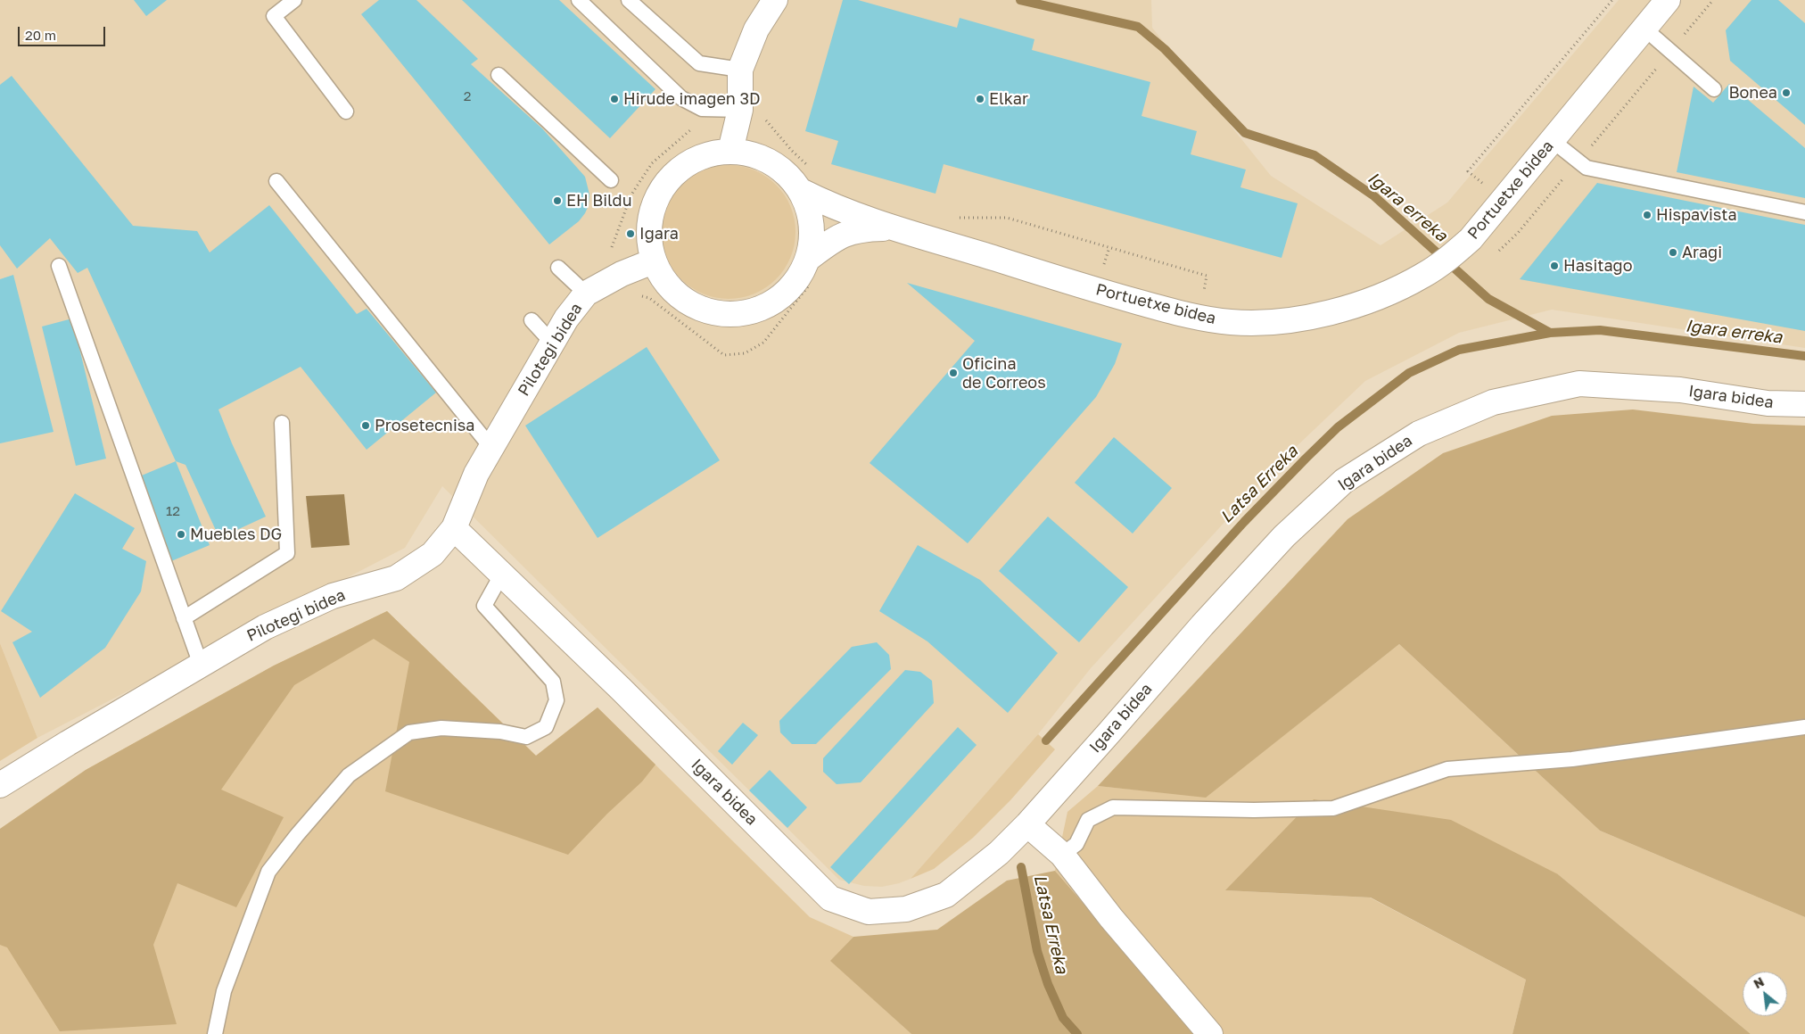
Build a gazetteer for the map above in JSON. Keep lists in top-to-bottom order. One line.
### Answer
{"streets":{"street":["Portuetxe bidea","Pilotegi bidea","Igara bidea"]},"crossings":[["Pilotegi bidea","Igara bidea"]],"water":["Igara erreka","Latsa Erreka"],"places":["Bonea","Hirude imagen 3D","Elkar","EH Bildu","Hispavista","Igara","Aragi","Hasitago","Oficina de Correos","Prosetecnisa","Muebles DG"],"house_numbers":["2","12"],"scale_bar":"20 m","north":"top left"}
